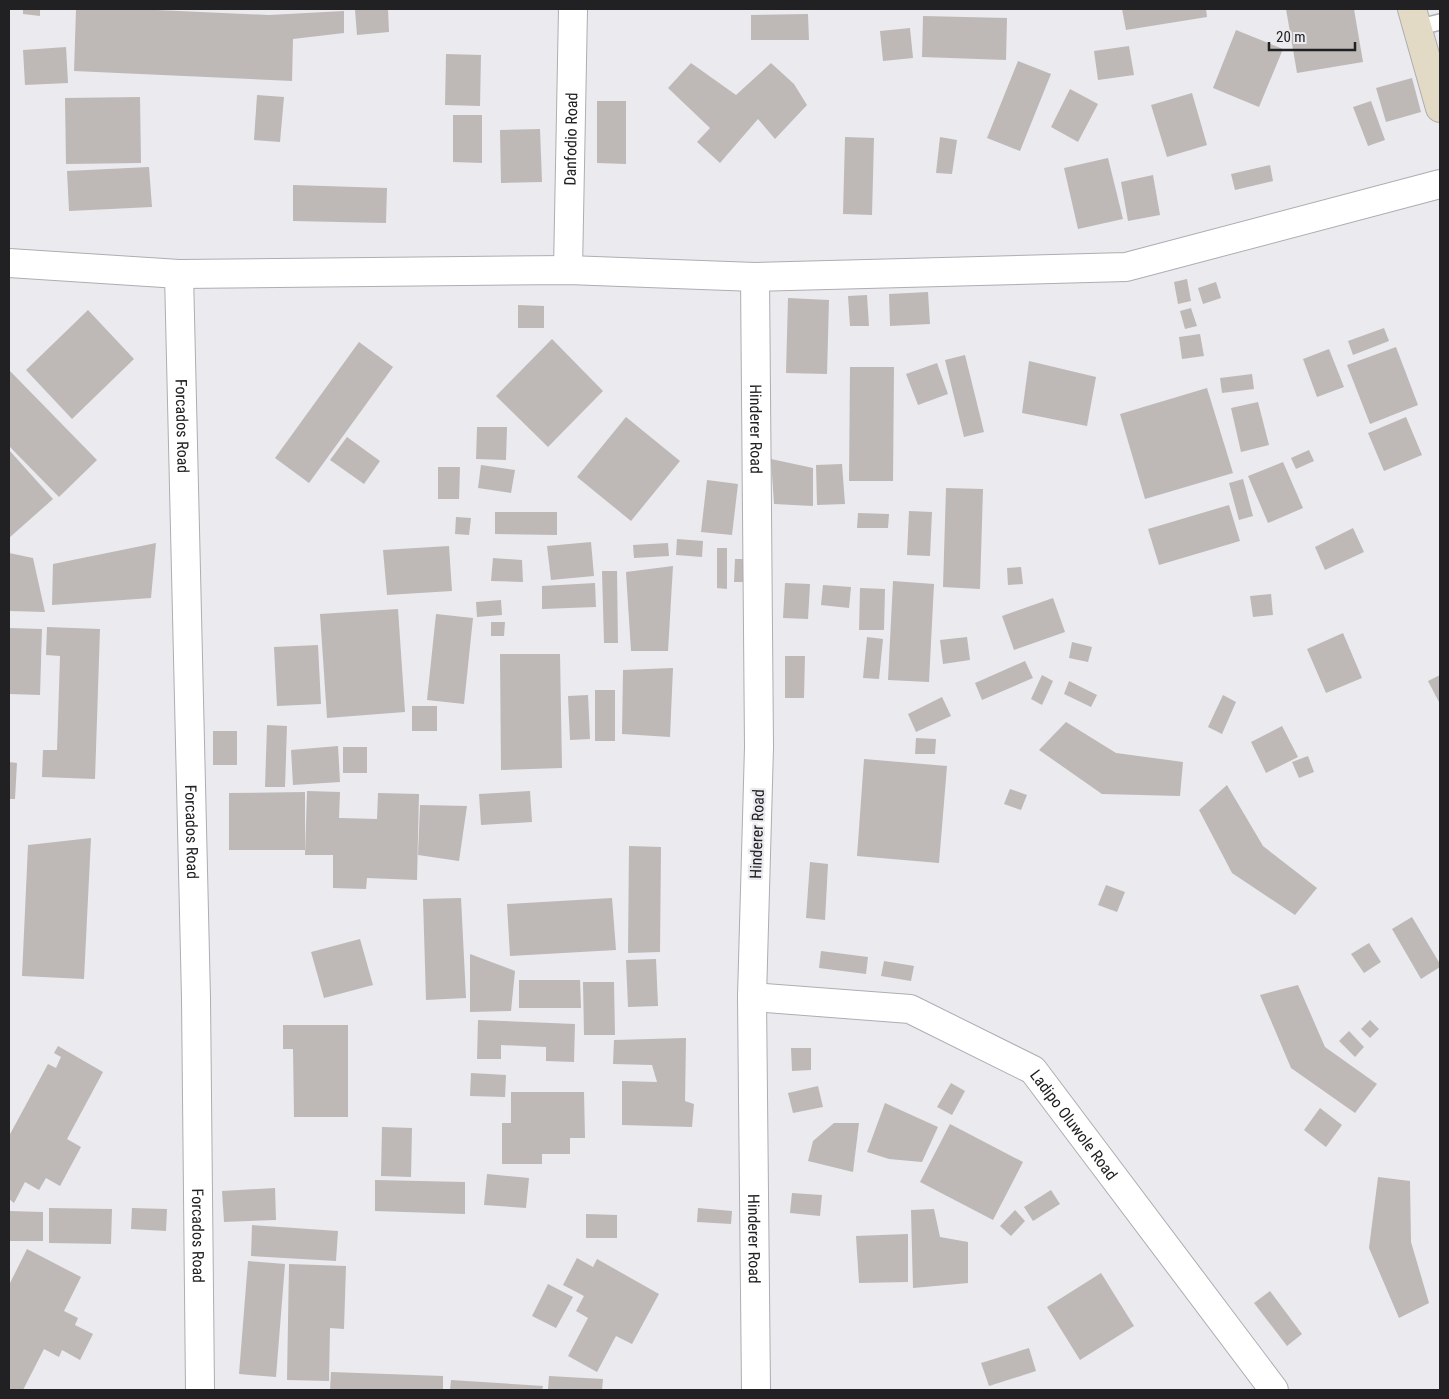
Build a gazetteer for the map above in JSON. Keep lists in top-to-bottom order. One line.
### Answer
{"streets":{"street":["Danfodio Road","Forcados Road","Hinderer Road","Ladipo Oluwole Road"]},"crossings":[["Hinderer Road","Ladipo Oluwole Road"]],"scale_bar":"20 m"}
